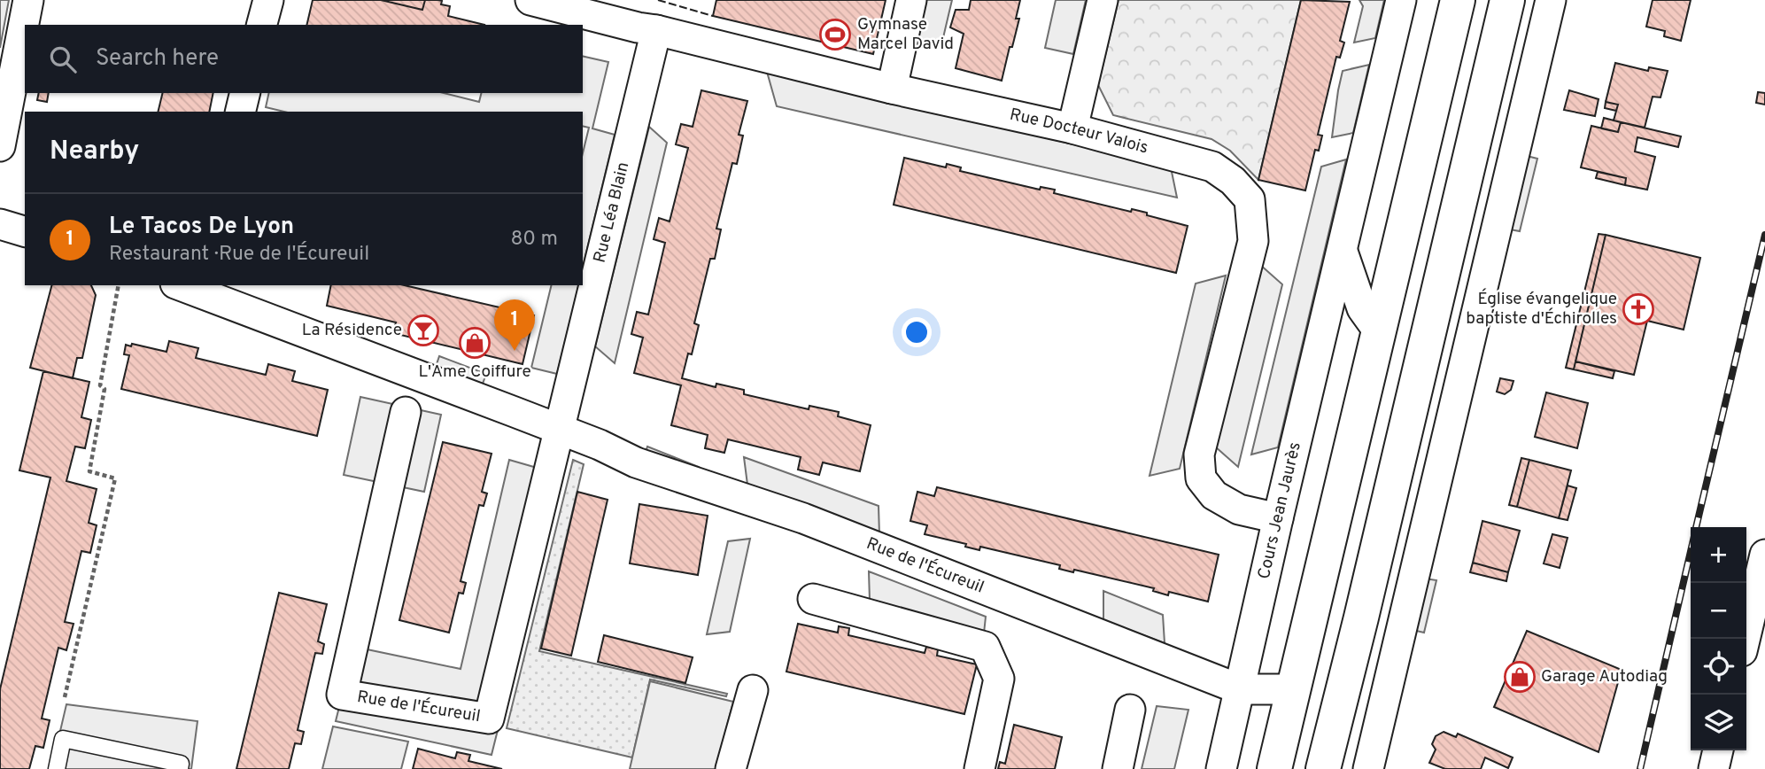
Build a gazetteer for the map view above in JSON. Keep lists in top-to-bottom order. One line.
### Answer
{"streets":{"street":["Rue Docteur Valois","Rue Léa Blain","Cours Jean Jaurès","Rue de l'Écureuil"]},"crossings":[["Rue Docteur Valois","Rue Léa Blain"],["Rue Docteur Valois","Cours Jean Jaurès"],["Rue Léa Blain","Rue de l'Écureuil"],["Cours Jean Jaurès","Rue de l'Écureuil"]],"places":{"sports":["Gymnase Marcel David"],"church":["Église évangelique baptiste d'Échirolles"],"bar":["La Résidence"],"shop":["L'Ame Coiffure","Garage Autodiag"]},"page":{"search":"Search here","heading":"Nearby","list":[{"mark":"1","name":"Le Tacos De Lyon","note":"Restaurant · Rue de l'Écureuil","value":"80 m"}],"pins":"1","map_buttons":["+","−"]}}
